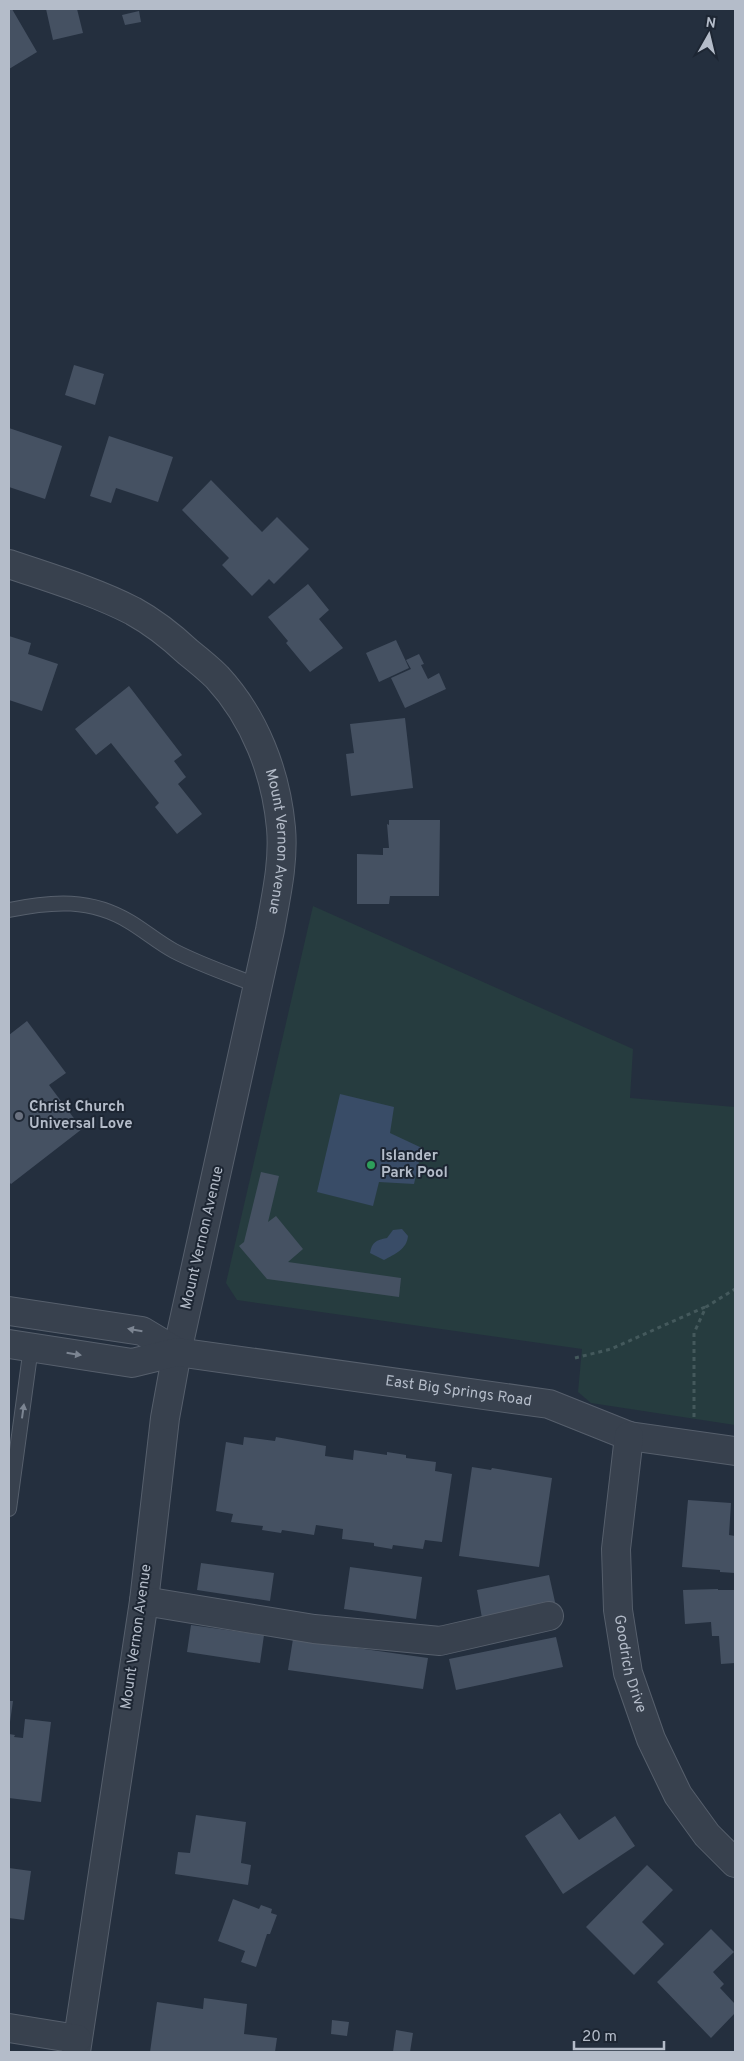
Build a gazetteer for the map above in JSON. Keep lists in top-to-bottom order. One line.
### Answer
{"streets":{"street":["Mount Vernon Avenue","East Big Springs Road","Goodrich Drive"]},"crossings":[["Mount Vernon Avenue","East Big Springs Road"],["East Big Springs Road","Goodrich Drive"]],"places":["Christ Church Universal Love","Islander Park Pool"],"scale_bar":"20 m","north":"top"}
